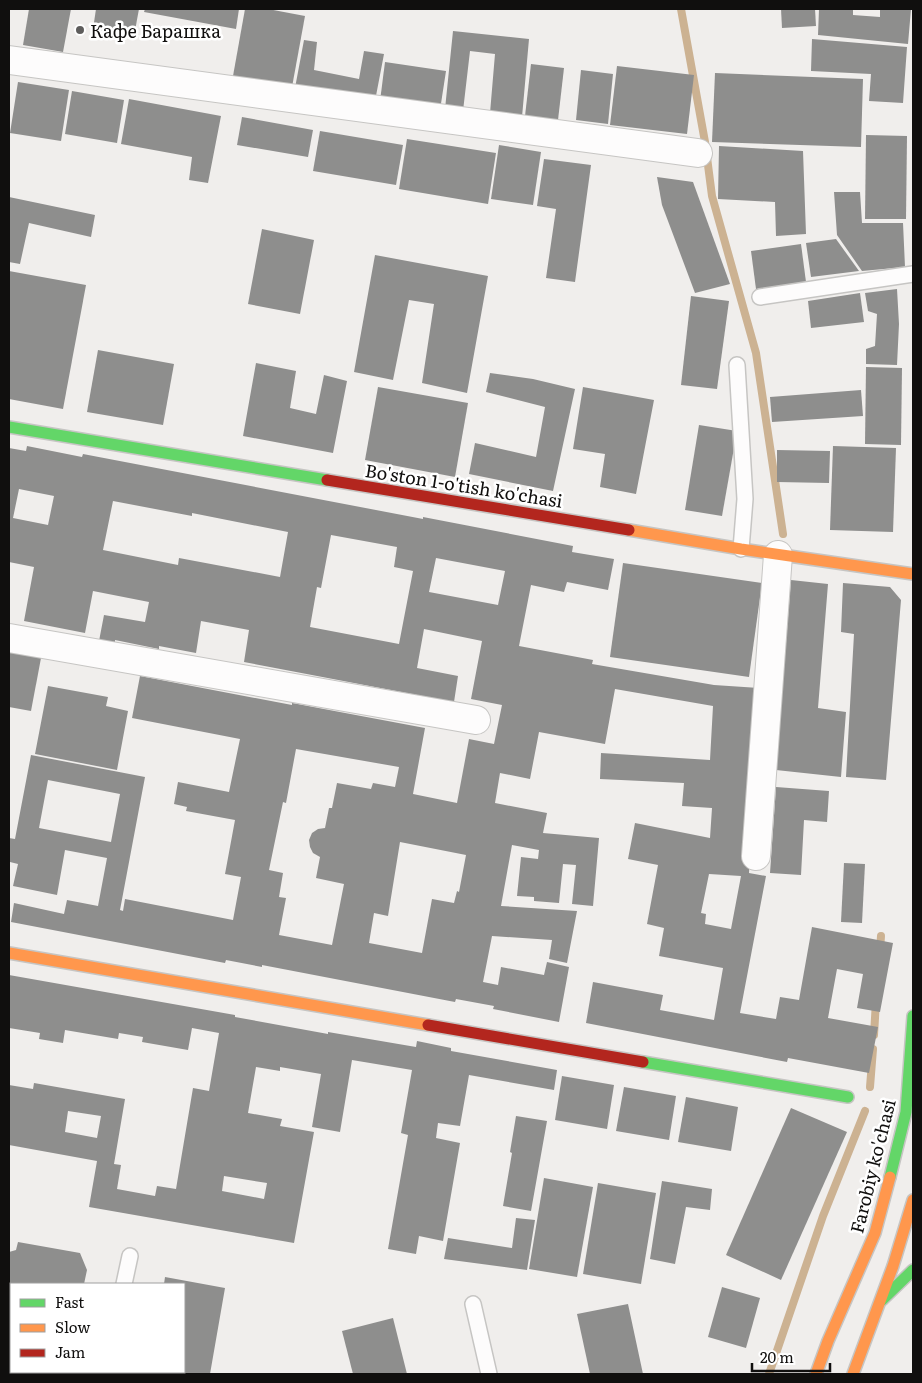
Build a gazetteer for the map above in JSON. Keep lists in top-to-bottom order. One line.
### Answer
{"streets":{"street":["Bo'ston 1-o'tish ko'chasi","Farobiy ko'chasi"]},"places":["Кафе Барашка"],"legend":["Fast","Slow","Jam"],"scale_bar":"20 m"}
